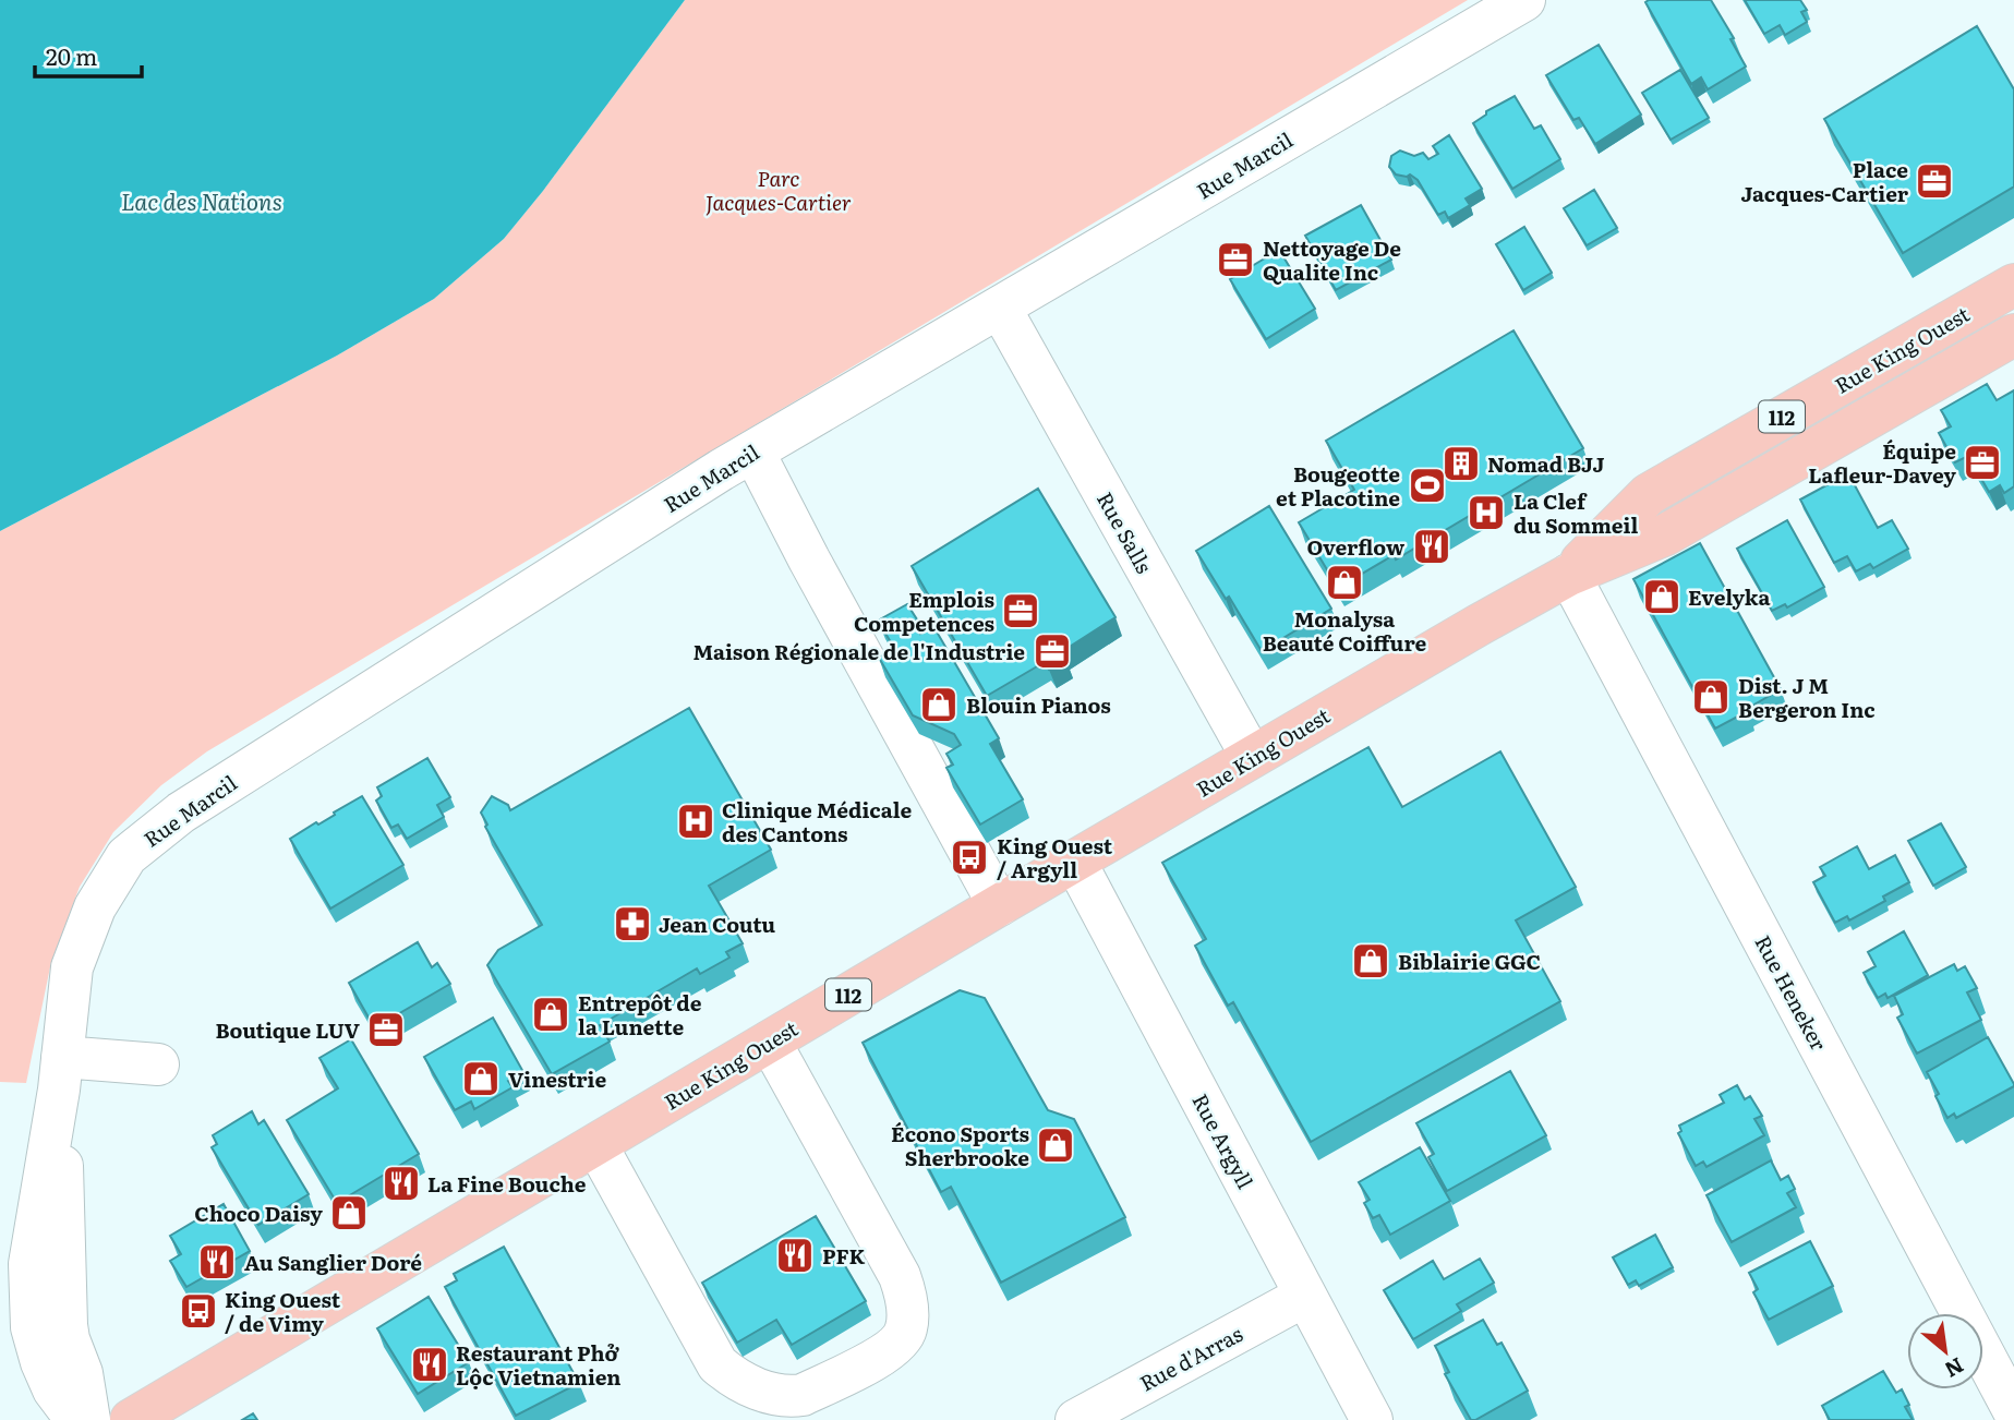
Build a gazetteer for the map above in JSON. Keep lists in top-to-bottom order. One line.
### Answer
{"streets":{"main road":["Rue King Ouest","112"],"street":["Rue Marcil","Rue Salls","Rue Heneker","Rue Argyll","Rue d'Arras"]},"crossings":[["Rue Marcil","Rue Salls"],["Rue King Ouest","Rue Salls"],["Rue King Ouest","Rue Heneker"],["Rue King Ouest","Rue Argyll"],["Rue Argyll","Rue d'Arras"]],"water":["Lac des Nations"],"parks":["Parc Jacques-Cartier"],"places":{"office":["Place Jacques-Cartier","Nettoyage De Qualite Inc","Équipe Lafleur-Davey","Emplois Competences","Maison Régionale de l'Industrie","Boutique LUV"],"building":["Nomad BJJ"],"sports":["Bougeotte et Placotine"],"hospital":["La Clef du Sommeil","Clinique Médicale des Cantons"],"restaurant":["Overflow","La Fine Bouche","PFK","Au Sanglier Doré","Restaurant Phở Lộc Vietnamien"],"shop":["Monalysa Beauté Coiffure","Evelyka","Dist. J M Bergeron Inc","Blouin Pianos","Biblairie GGC","Entrepôt de la Lunette","Vinestrie","Écono Sports Sherbrooke","Choco Daisy"],"bus stop":["King Ouest / Argyll","King Ouest / de Vimy"],"pharmacy":["Jean Coutu"]},"scale_bar":"20 m","north":"bottom right"}
